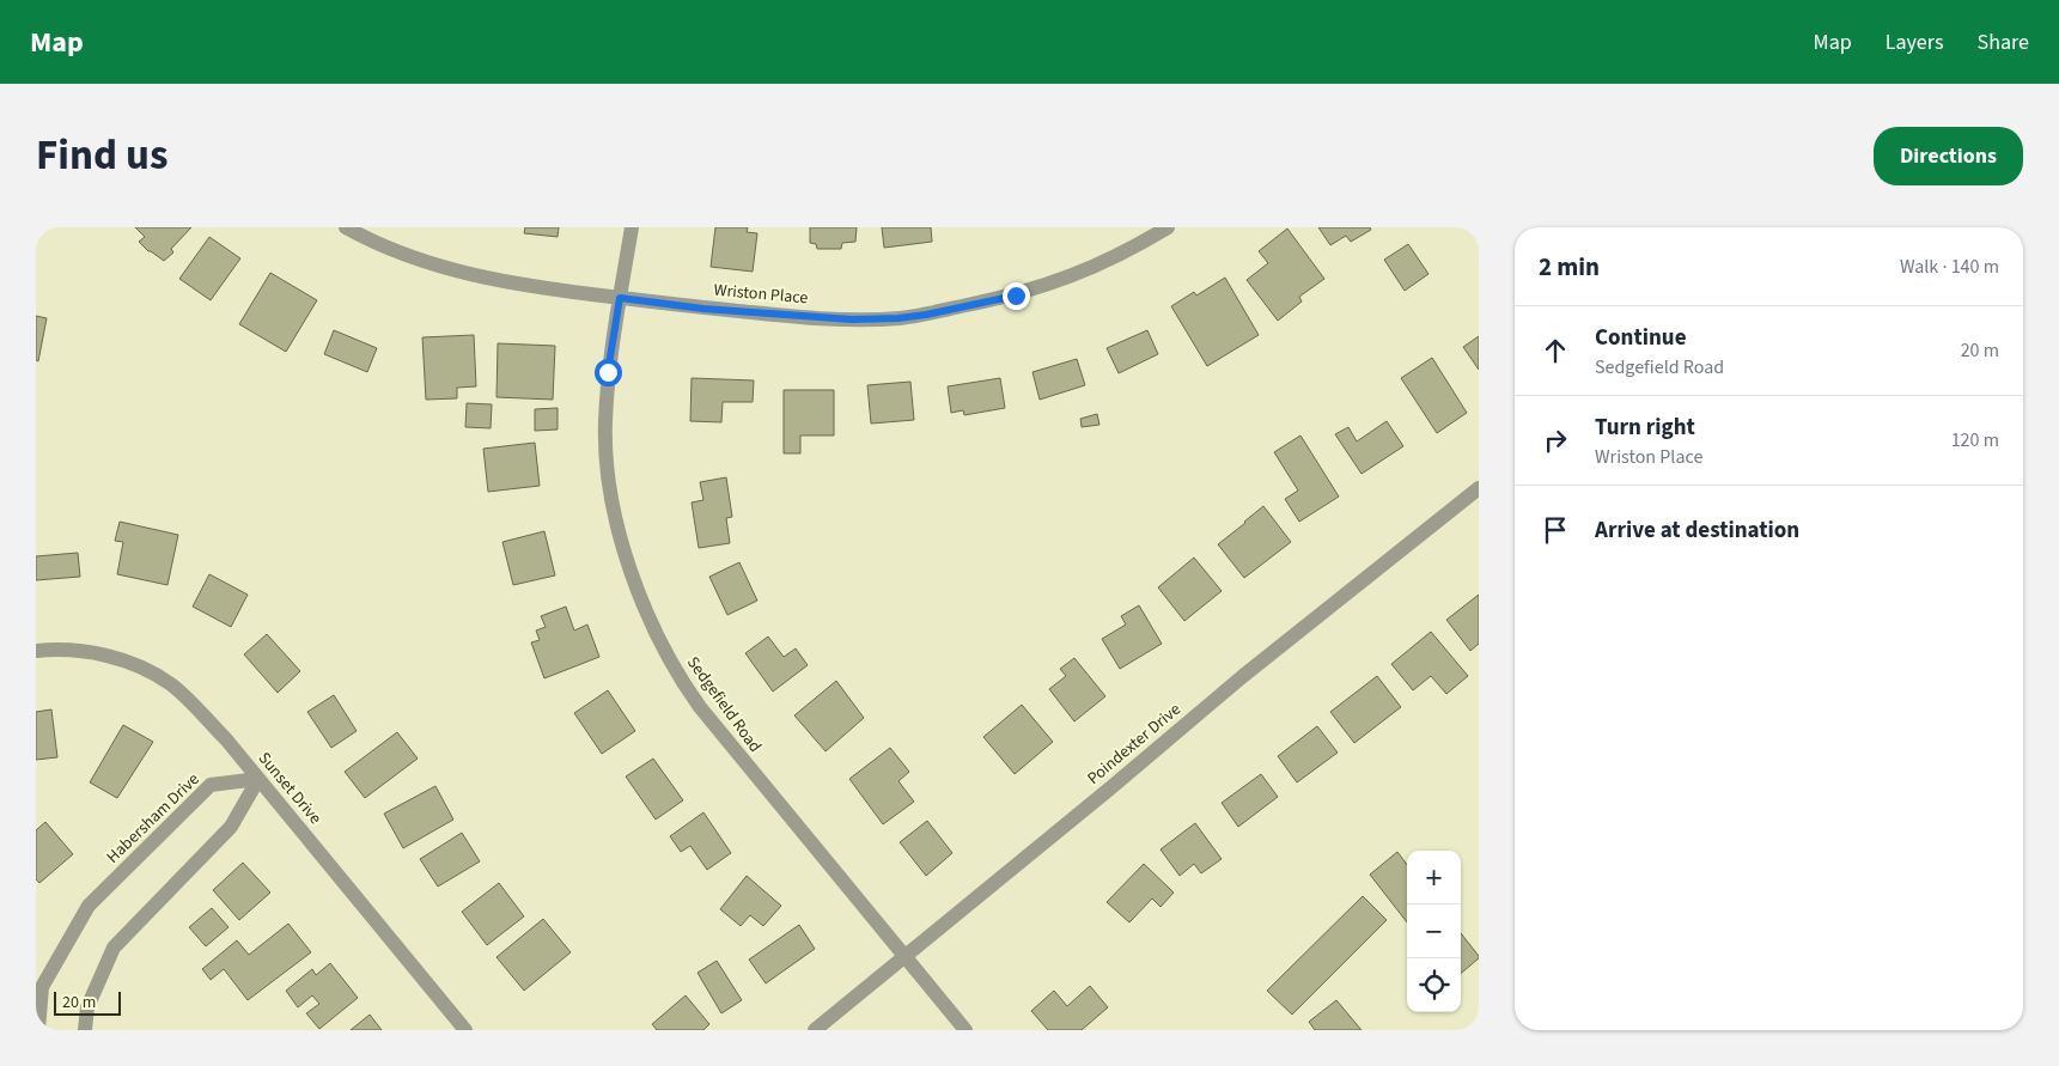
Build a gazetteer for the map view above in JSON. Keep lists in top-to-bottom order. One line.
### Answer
{"streets":{"street":["Wriston Place","Sedgefield Road","Poindexter Drive","Sunset Drive","Habersham Drive"]},"crossings":[["Wriston Place","Sedgefield Road"],["Sedgefield Road","Poindexter Drive"],["Sunset Drive","Habersham Drive"]],"scale_bar":"20 m","page":{"header":"Map","nav":["Map","Layers","Share"],"title":"Find us","buttons":"Directions","heading":["2 min","Walk · 140 m"],"list":[["Continue","Sedgefield Road","20 m"],["Turn right","Wriston Place","120 m"],"Arrive at destination"],"map_buttons":["+","−"],"scale":"20 m"}}
